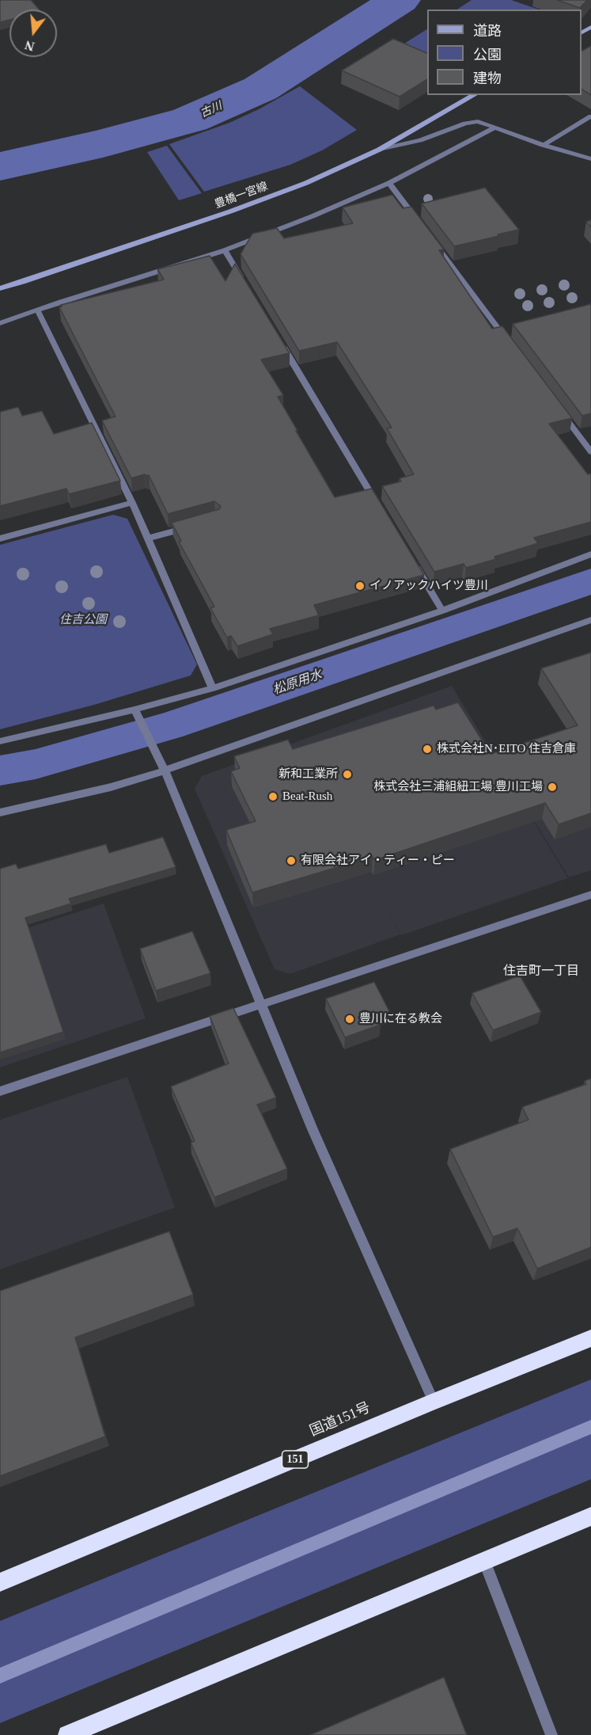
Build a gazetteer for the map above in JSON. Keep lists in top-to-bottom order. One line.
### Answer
{"streets":{"highway":["国道151号","151"],"main road":["豊橋一宮線"]},"districts":["住吉町一丁目"],"water":["古川","松原用水"],"parks":["住吉公園"],"places":["イノアックハイツ豊川","株式会社N･EITO 住吉倉庫","新和工業所","株式会社三浦組紐工場 豊川工場","Beat-Rush","有限会社アイ・ティー・ピー","豊川に在る教会"],"legend":["道路","公園","建物"],"north":"bottom"}
